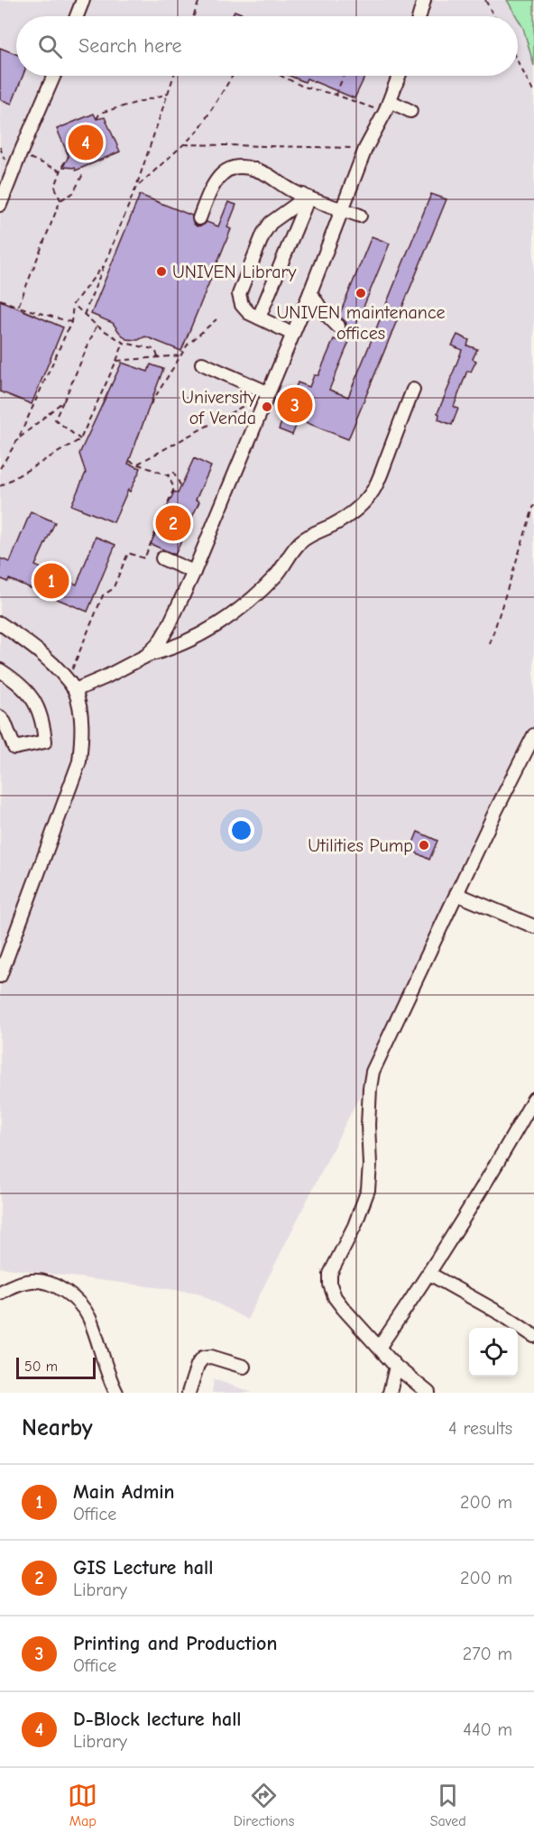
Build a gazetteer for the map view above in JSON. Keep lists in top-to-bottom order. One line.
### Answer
{"places":["UNIVEN Library","UNIVEN maintenance offices","University of Venda","Utilities Pump"],"scale_bar":"50 m","page":{"search":"Search here","pins":["4","3","2","1"],"scale":"50 m","heading":["Nearby","4 results"],"list":[{"mark":"1","name":"Main Admin","note":"Office","value":"200 m"},{"mark":"2","name":"GIS Lecture hall","note":"Library","value":"200 m"},{"mark":"3","name":"Printing and Production","note":"Office","value":"270 m"},{"mark":"4","name":"D-Block lecture hall","note":"Library","value":"440 m"}],"nav":["Map","Directions","Saved"]}}
